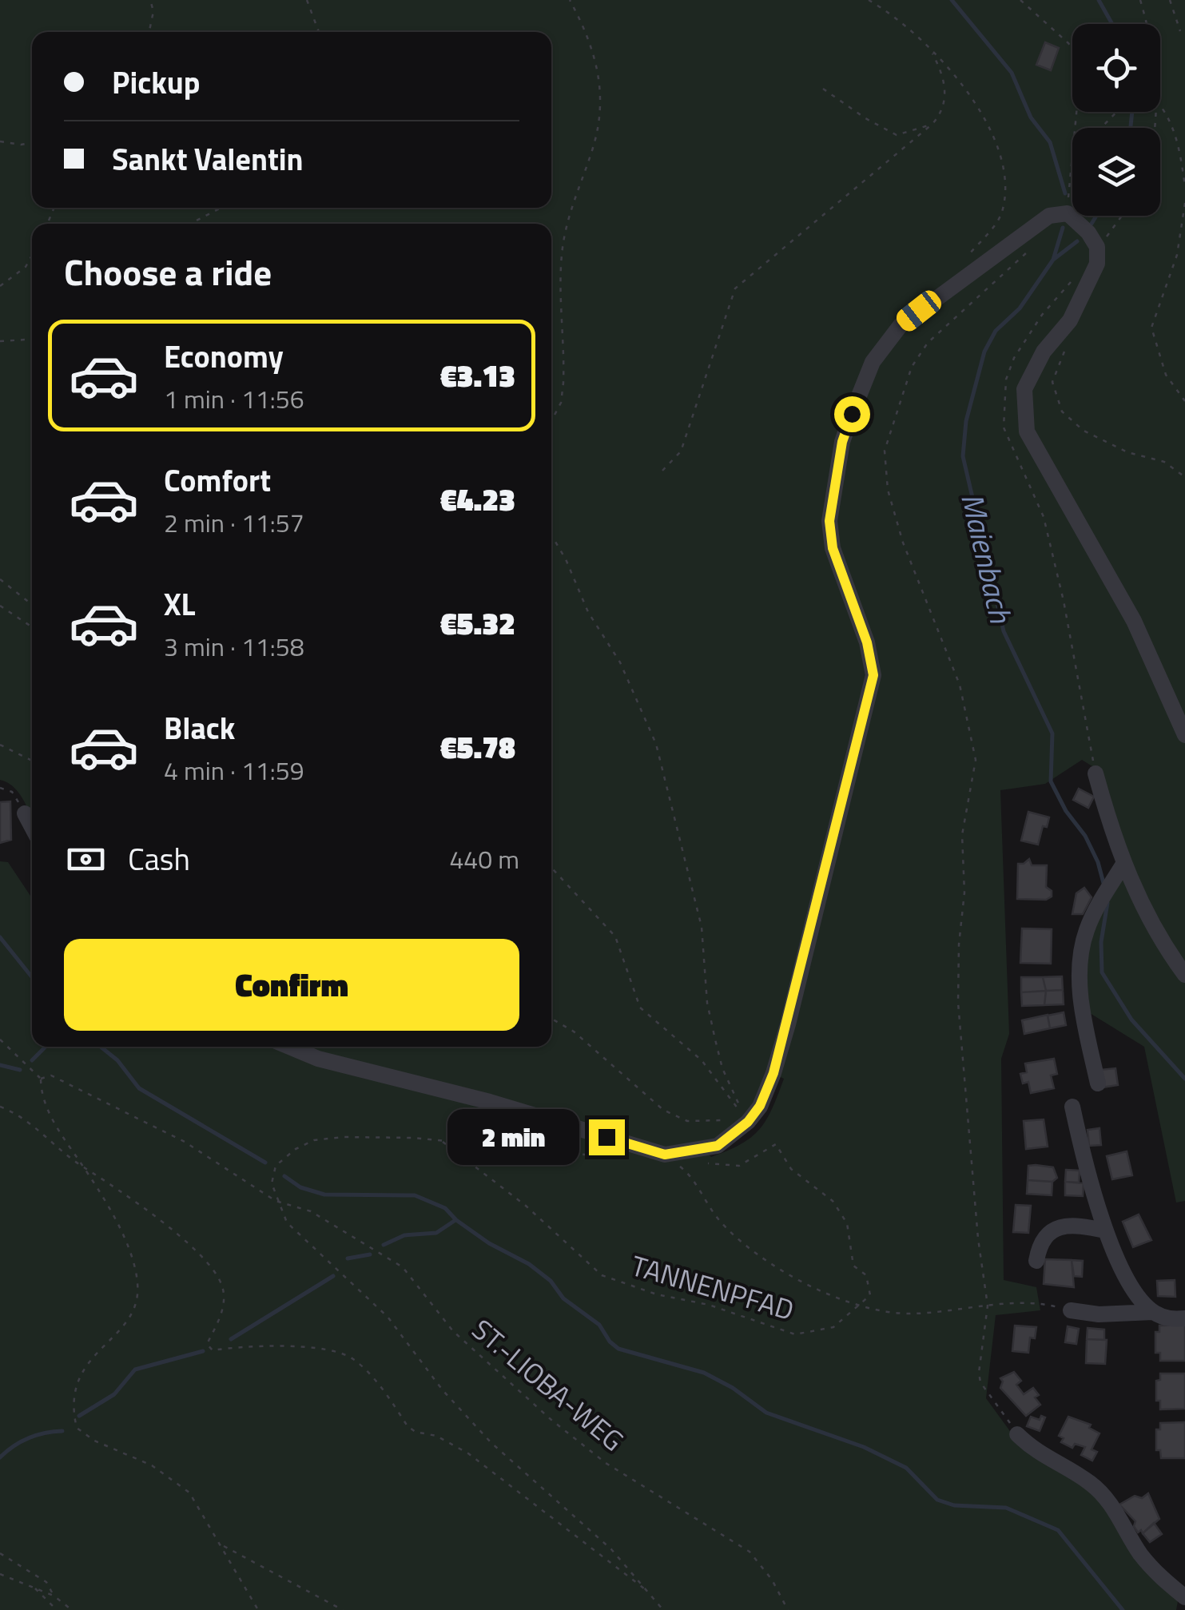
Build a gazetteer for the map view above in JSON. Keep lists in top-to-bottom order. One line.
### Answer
{"streets":{"path":["TANNENPFAD","ST.-LIOBA-WEG"]},"water":["Maienbach"],"page":{"banner":["Pickup","Sankt Valentin"],"heading":"Choose a ride","list":[{"name":"Economy","note":"1 min · 11:56","value":"€3.13"},{"name":"Comfort","note":"2 min · 11:57","value":"€4.23"},{"name":"XL","note":"3 min · 11:58","value":"€5.32"},{"name":"Black","note":"4 min · 11:59","value":"€5.78"}],"pay":["Cash","440 m"],"buttons":"Confirm","bubble":"2 min"}}
